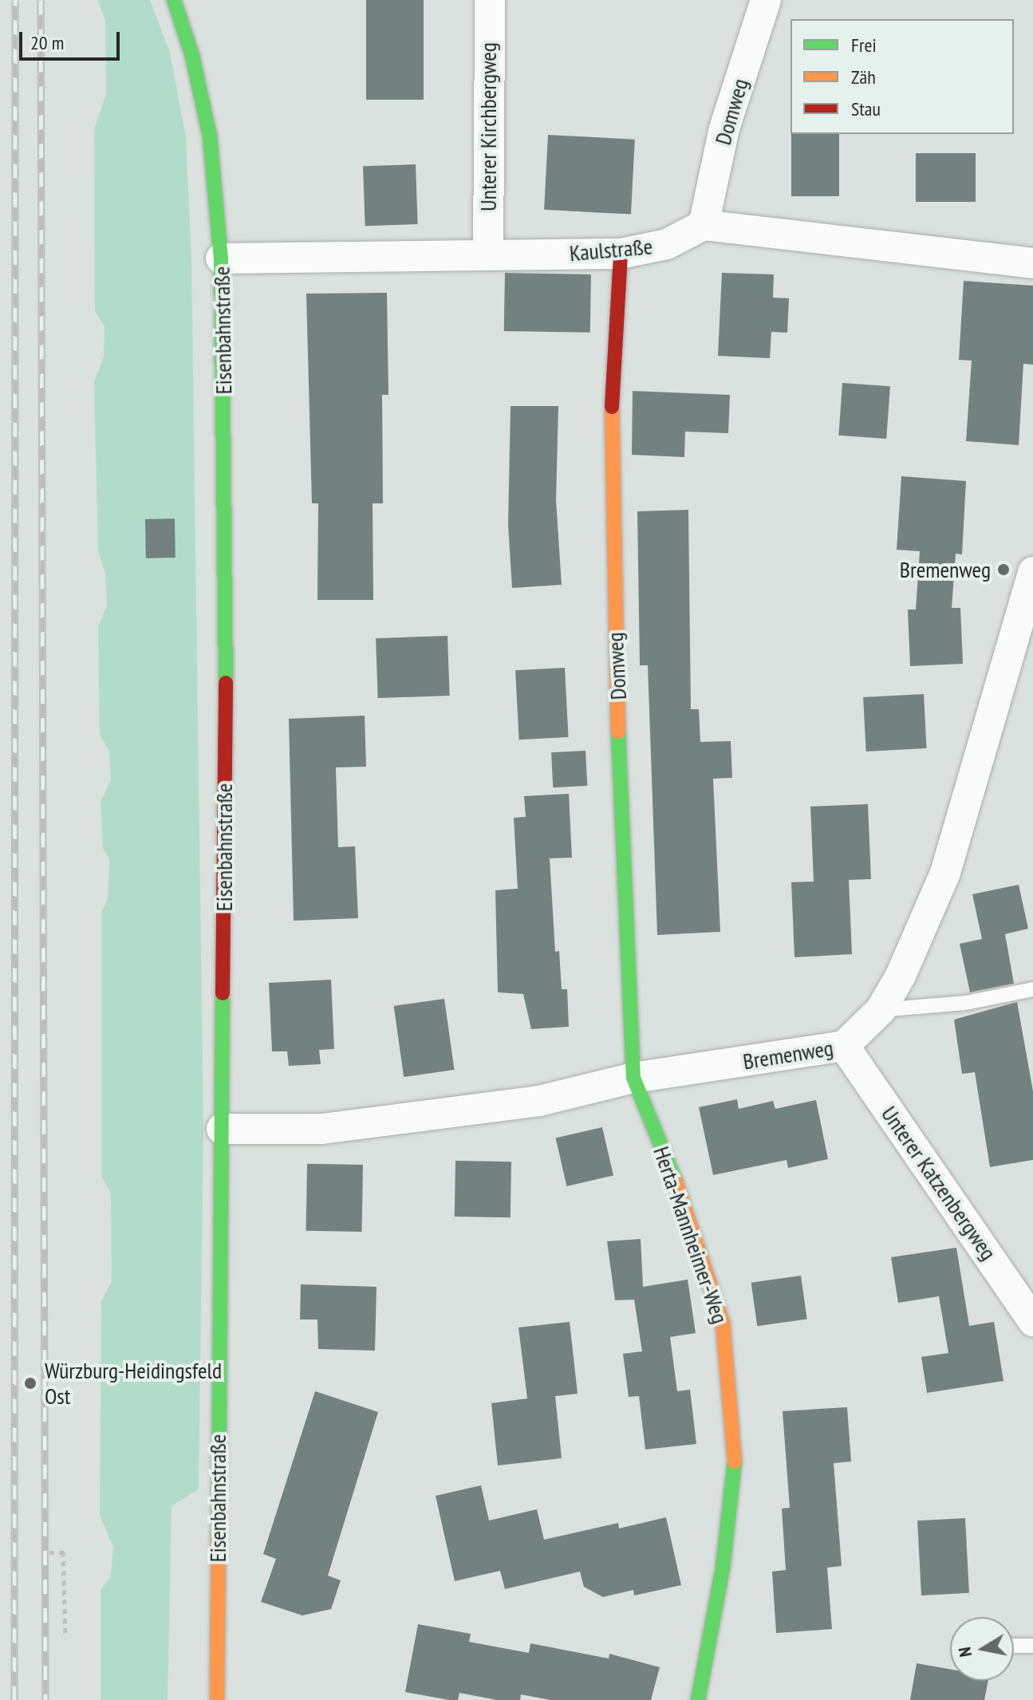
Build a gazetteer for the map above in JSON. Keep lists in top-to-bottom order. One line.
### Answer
{"streets":{"street":["Domweg","Unterer Kirchbergweg","Kaulstraße","Eisenbahnstraße","Bremenweg","Unterer Katzenbergweg","Herta-Mannheimer-Weg"]},"crossings":[["Domweg","Kaulstraße"],["Domweg","Bremenweg"],["Domweg","Herta-Mannheimer-Weg"],["Unterer Kirchbergweg","Kaulstraße"],["Kaulstraße","Eisenbahnstraße"],["Eisenbahnstraße","Bremenweg"],["Bremenweg","Unterer Katzenbergweg"],["Bremenweg","Herta-Mannheimer-Weg"]],"places":["Bremenweg","Würzburg-Heidingsfeld Ost"],"legend":["Frei","Zäh","Stau"],"scale_bar":"20 m","north":"left"}
